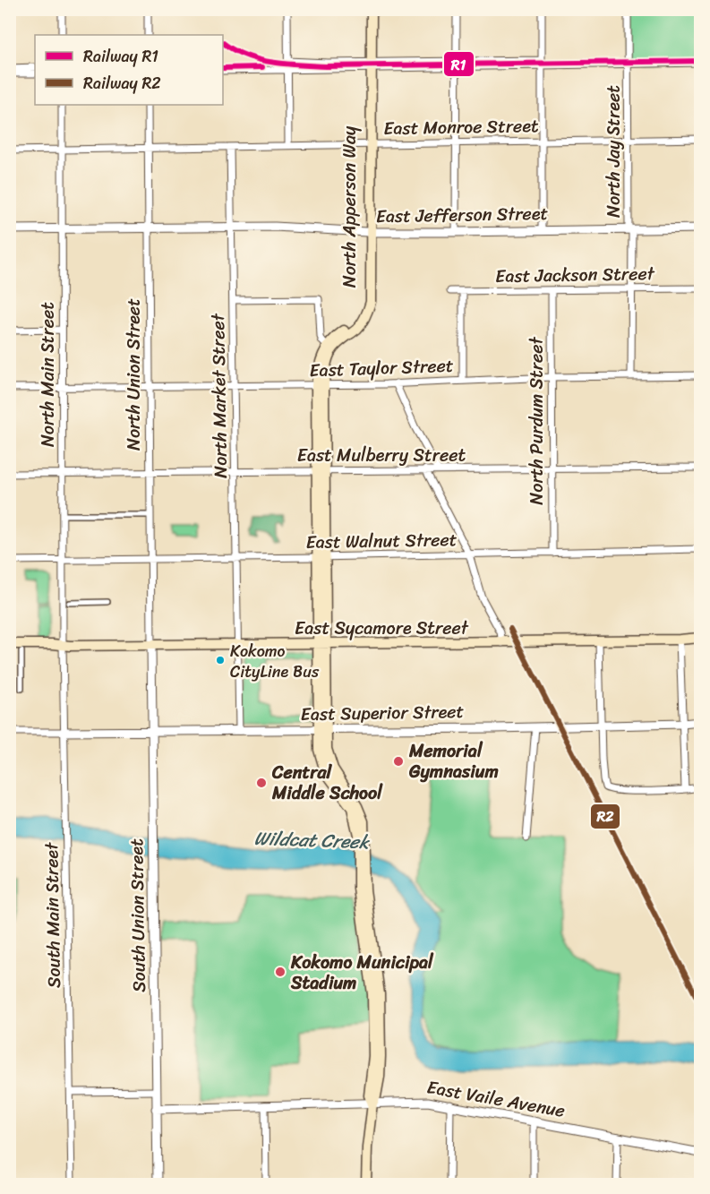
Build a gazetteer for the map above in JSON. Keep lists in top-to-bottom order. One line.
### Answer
{"streets":{"main road":["North Apperson Way","East Sycamore Street"],"street":["East Monroe Street","North Jay Street","East Jefferson Street","East Jackson Street","East Taylor Street","North Main Street","North Union Street","North Market Street","North Purdum Street","East Mulberry Street","East Walnut Street","East Superior Street","South Main Street","South Union Street","East Vaile Avenue"]},"crossings":[["East Monroe Street","North Jay Street"],["East Monroe Street","North Apperson Way"],["East Monroe Street","North Main Street"],["East Monroe Street","North Union Street"],["East Monroe Street","North Market Street"],["North Jay Street","East Jefferson Street"],["North Jay Street","East Jackson Street"],["North Jay Street","East Taylor Street"],["North Apperson Way","East Jefferson Street"],["North Apperson Way","East Taylor Street"],["North Apperson Way","East Mulberry Street"],["North Apperson Way","East Walnut Street"],["North Apperson Way","East Sycamore Street"],["North Apperson Way","East Superior Street"],["North Apperson Way","East Vaile Avenue"],["East Jefferson Street","North Main Street"],["East Jefferson Street","North Union Street"],["East Jefferson Street","North Market Street"],["East Jackson Street","North Purdum Street"],["East Taylor Street","North Main Street"],["East Taylor Street","North Union Street"],["East Taylor Street","North Market Street"],["East Taylor Street","North Purdum Street"],["North Main Street","East Mulberry Street"],["North Main Street","East Walnut Street"],["North Main Street","East Sycamore Street"],["North Main Street","South Main Street"],["North Union Street","East Mulberry Street"],["North Union Street","East Walnut Street"],["North Union Street","East Sycamore Street"],["North Union Street","South Union Street"],["North Market Street","East Mulberry Street"],["North Market Street","East Walnut Street"],["North Market Street","East Sycamore Street"],["North Market Street","East Superior Street"],["North Purdum Street","East Mulberry Street"],["North Purdum Street","East Walnut Street"],["East Sycamore Street","South Main Street"],["East Sycamore Street","South Union Street"],["East Superior Street","South Main Street"],["East Superior Street","South Union Street"],["South Union Street","East Vaile Avenue"]],"water":["Wildcat Creek"],"places":["Kokomo CityLine Bus","Memorial Gymnasium","Central Middle School","Kokomo Municipal Stadium"],"lines":["rail line R1","rail line R2"],"legend":["Railway R1","Railway R2"]}
